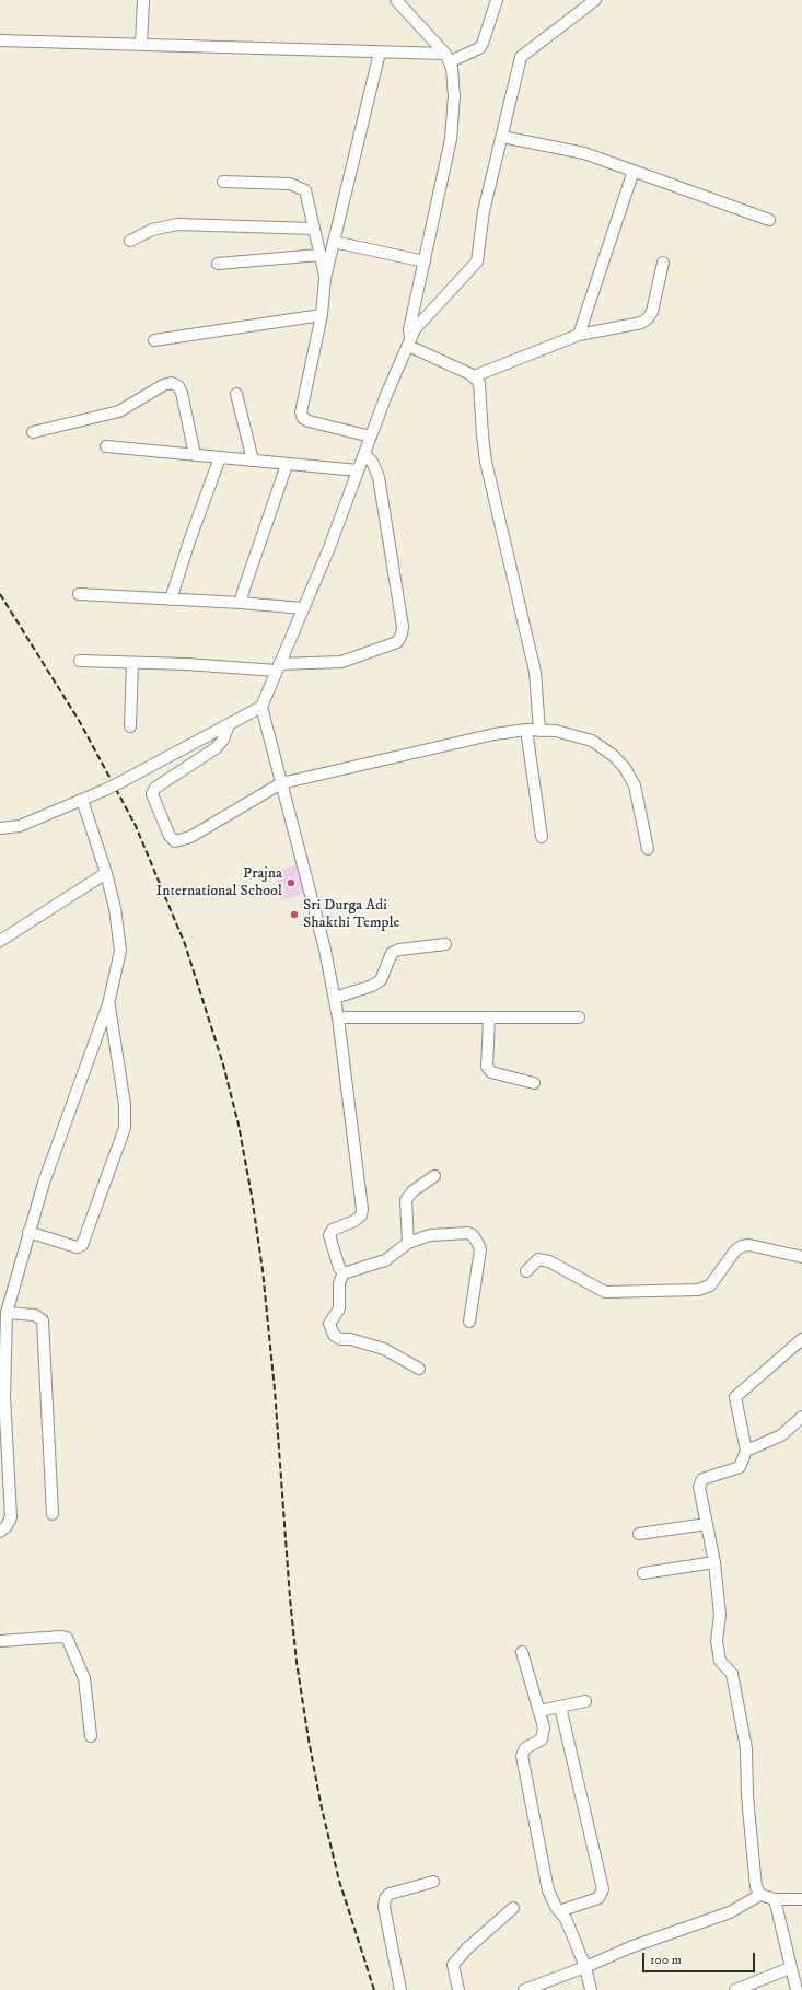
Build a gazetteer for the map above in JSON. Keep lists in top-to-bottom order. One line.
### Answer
{"places":["Prajna International School","Sri Durga Adi Shakthi Temple"],"scale_bar":"100 m"}
